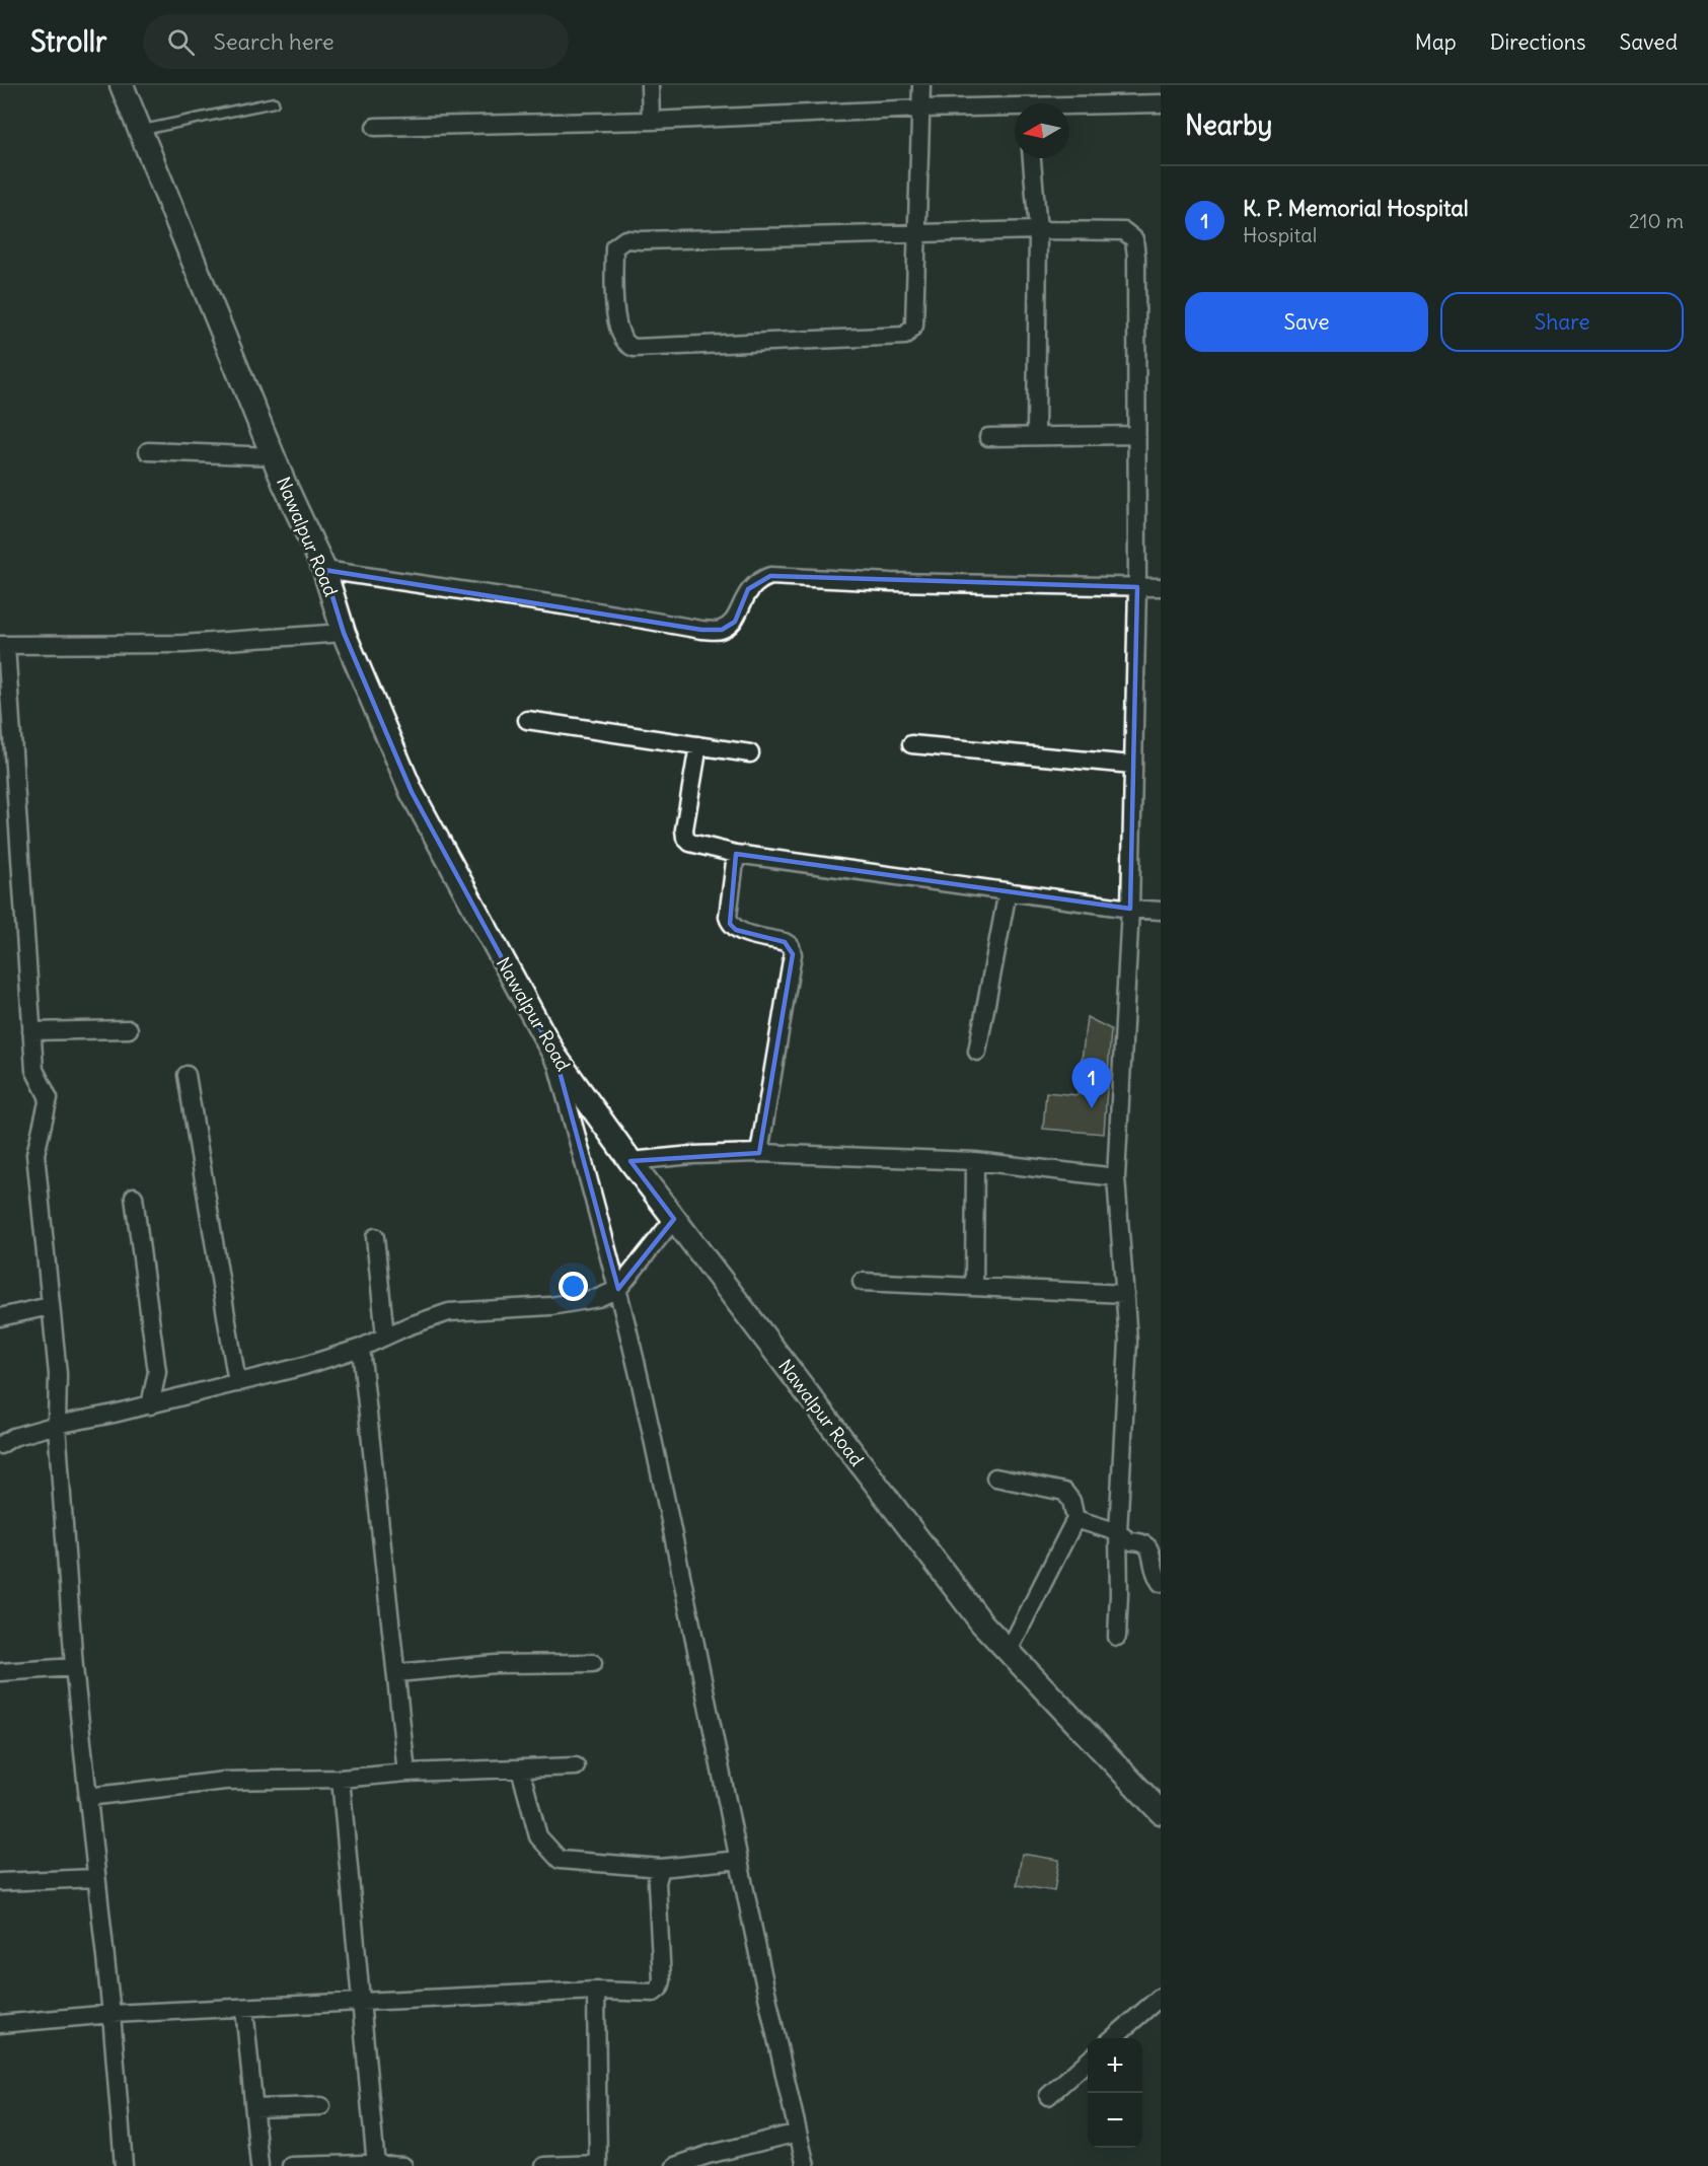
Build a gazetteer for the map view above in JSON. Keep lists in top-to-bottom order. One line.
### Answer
{"streets":{"street":["Nawalpur Road"]},"north":"left","page":{"header":"Strollr","search":"Search here","nav":["Map","Directions","Saved"],"heading":"Nearby","list":[{"mark":"1","name":"K. P. Memorial Hospital","note":"Hospital","value":"210 m"}],"buttons":["Save","Share"],"pins":"1","map_buttons":["+","−"]}}
